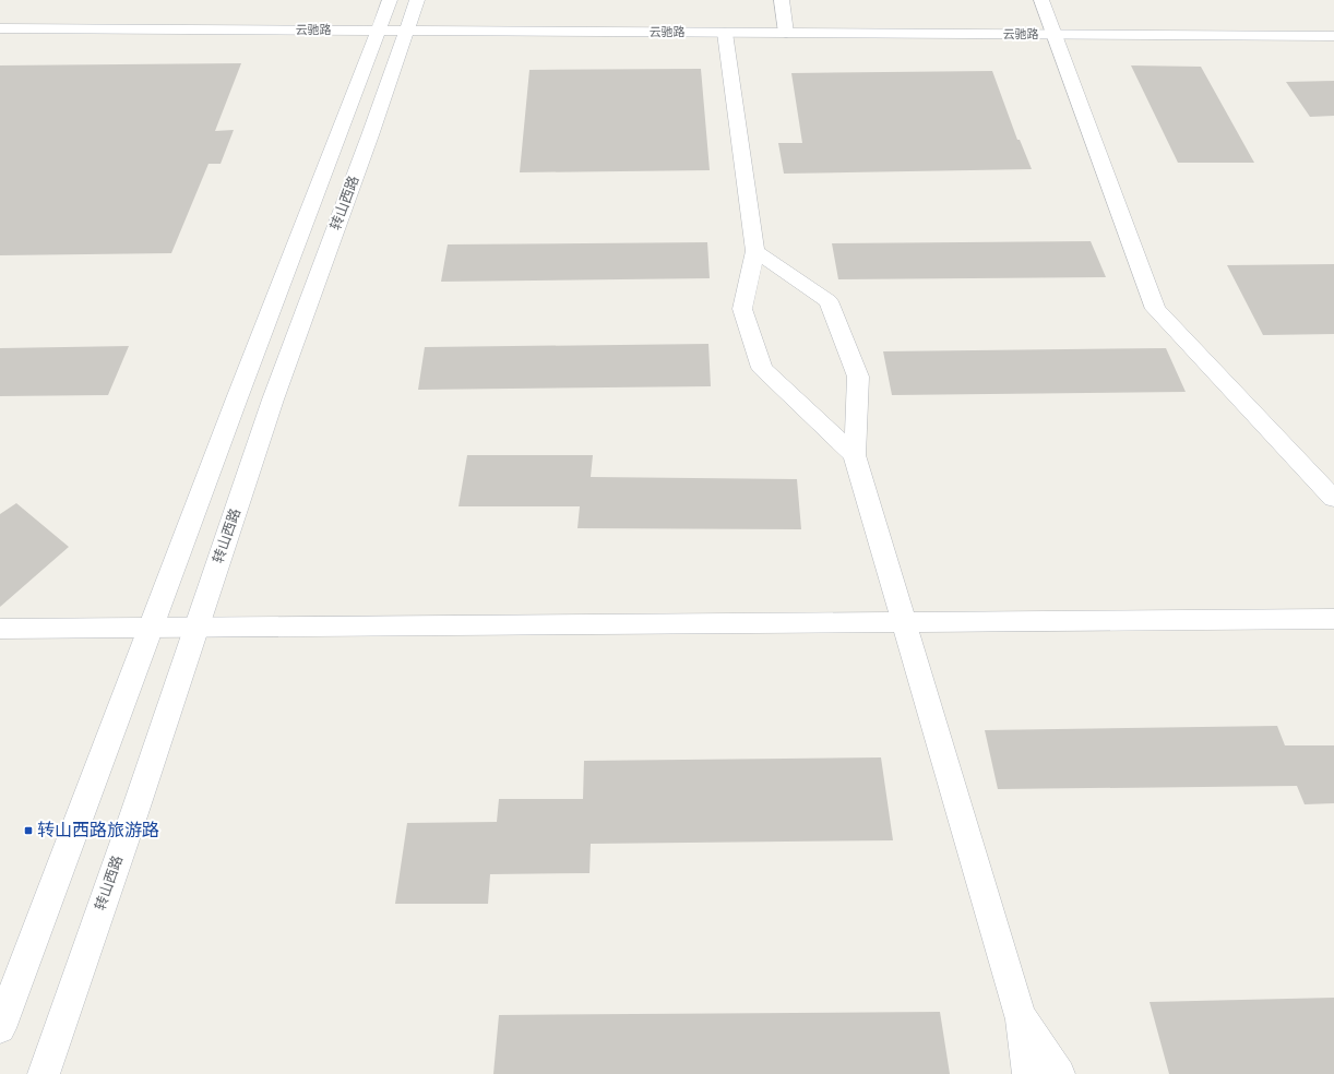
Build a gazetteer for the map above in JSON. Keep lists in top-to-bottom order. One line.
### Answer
{"streets":{"street":["云驰路","转山西路"]},"crossings":[["云驰路","转山西路"]],"places":{"transit":["转山西路旅游路"]}}
